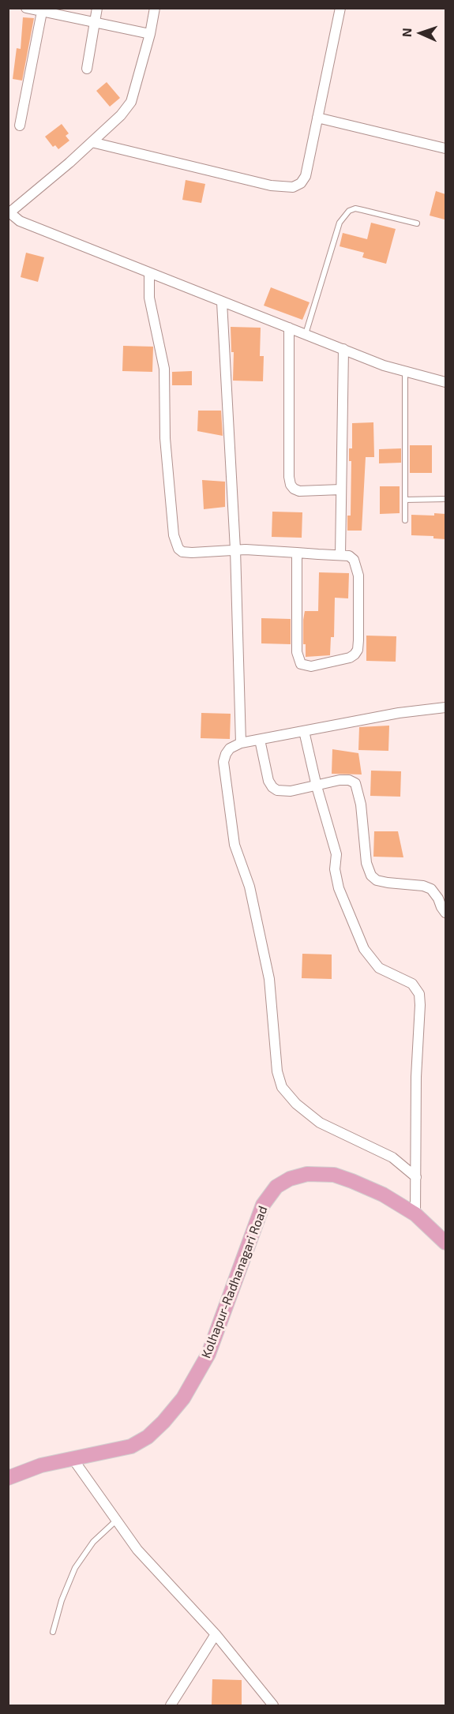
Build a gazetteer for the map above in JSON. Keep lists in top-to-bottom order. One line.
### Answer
{"streets":{"main road":["Kolhapur-Radhanagari Road"]},"north":"left"}
